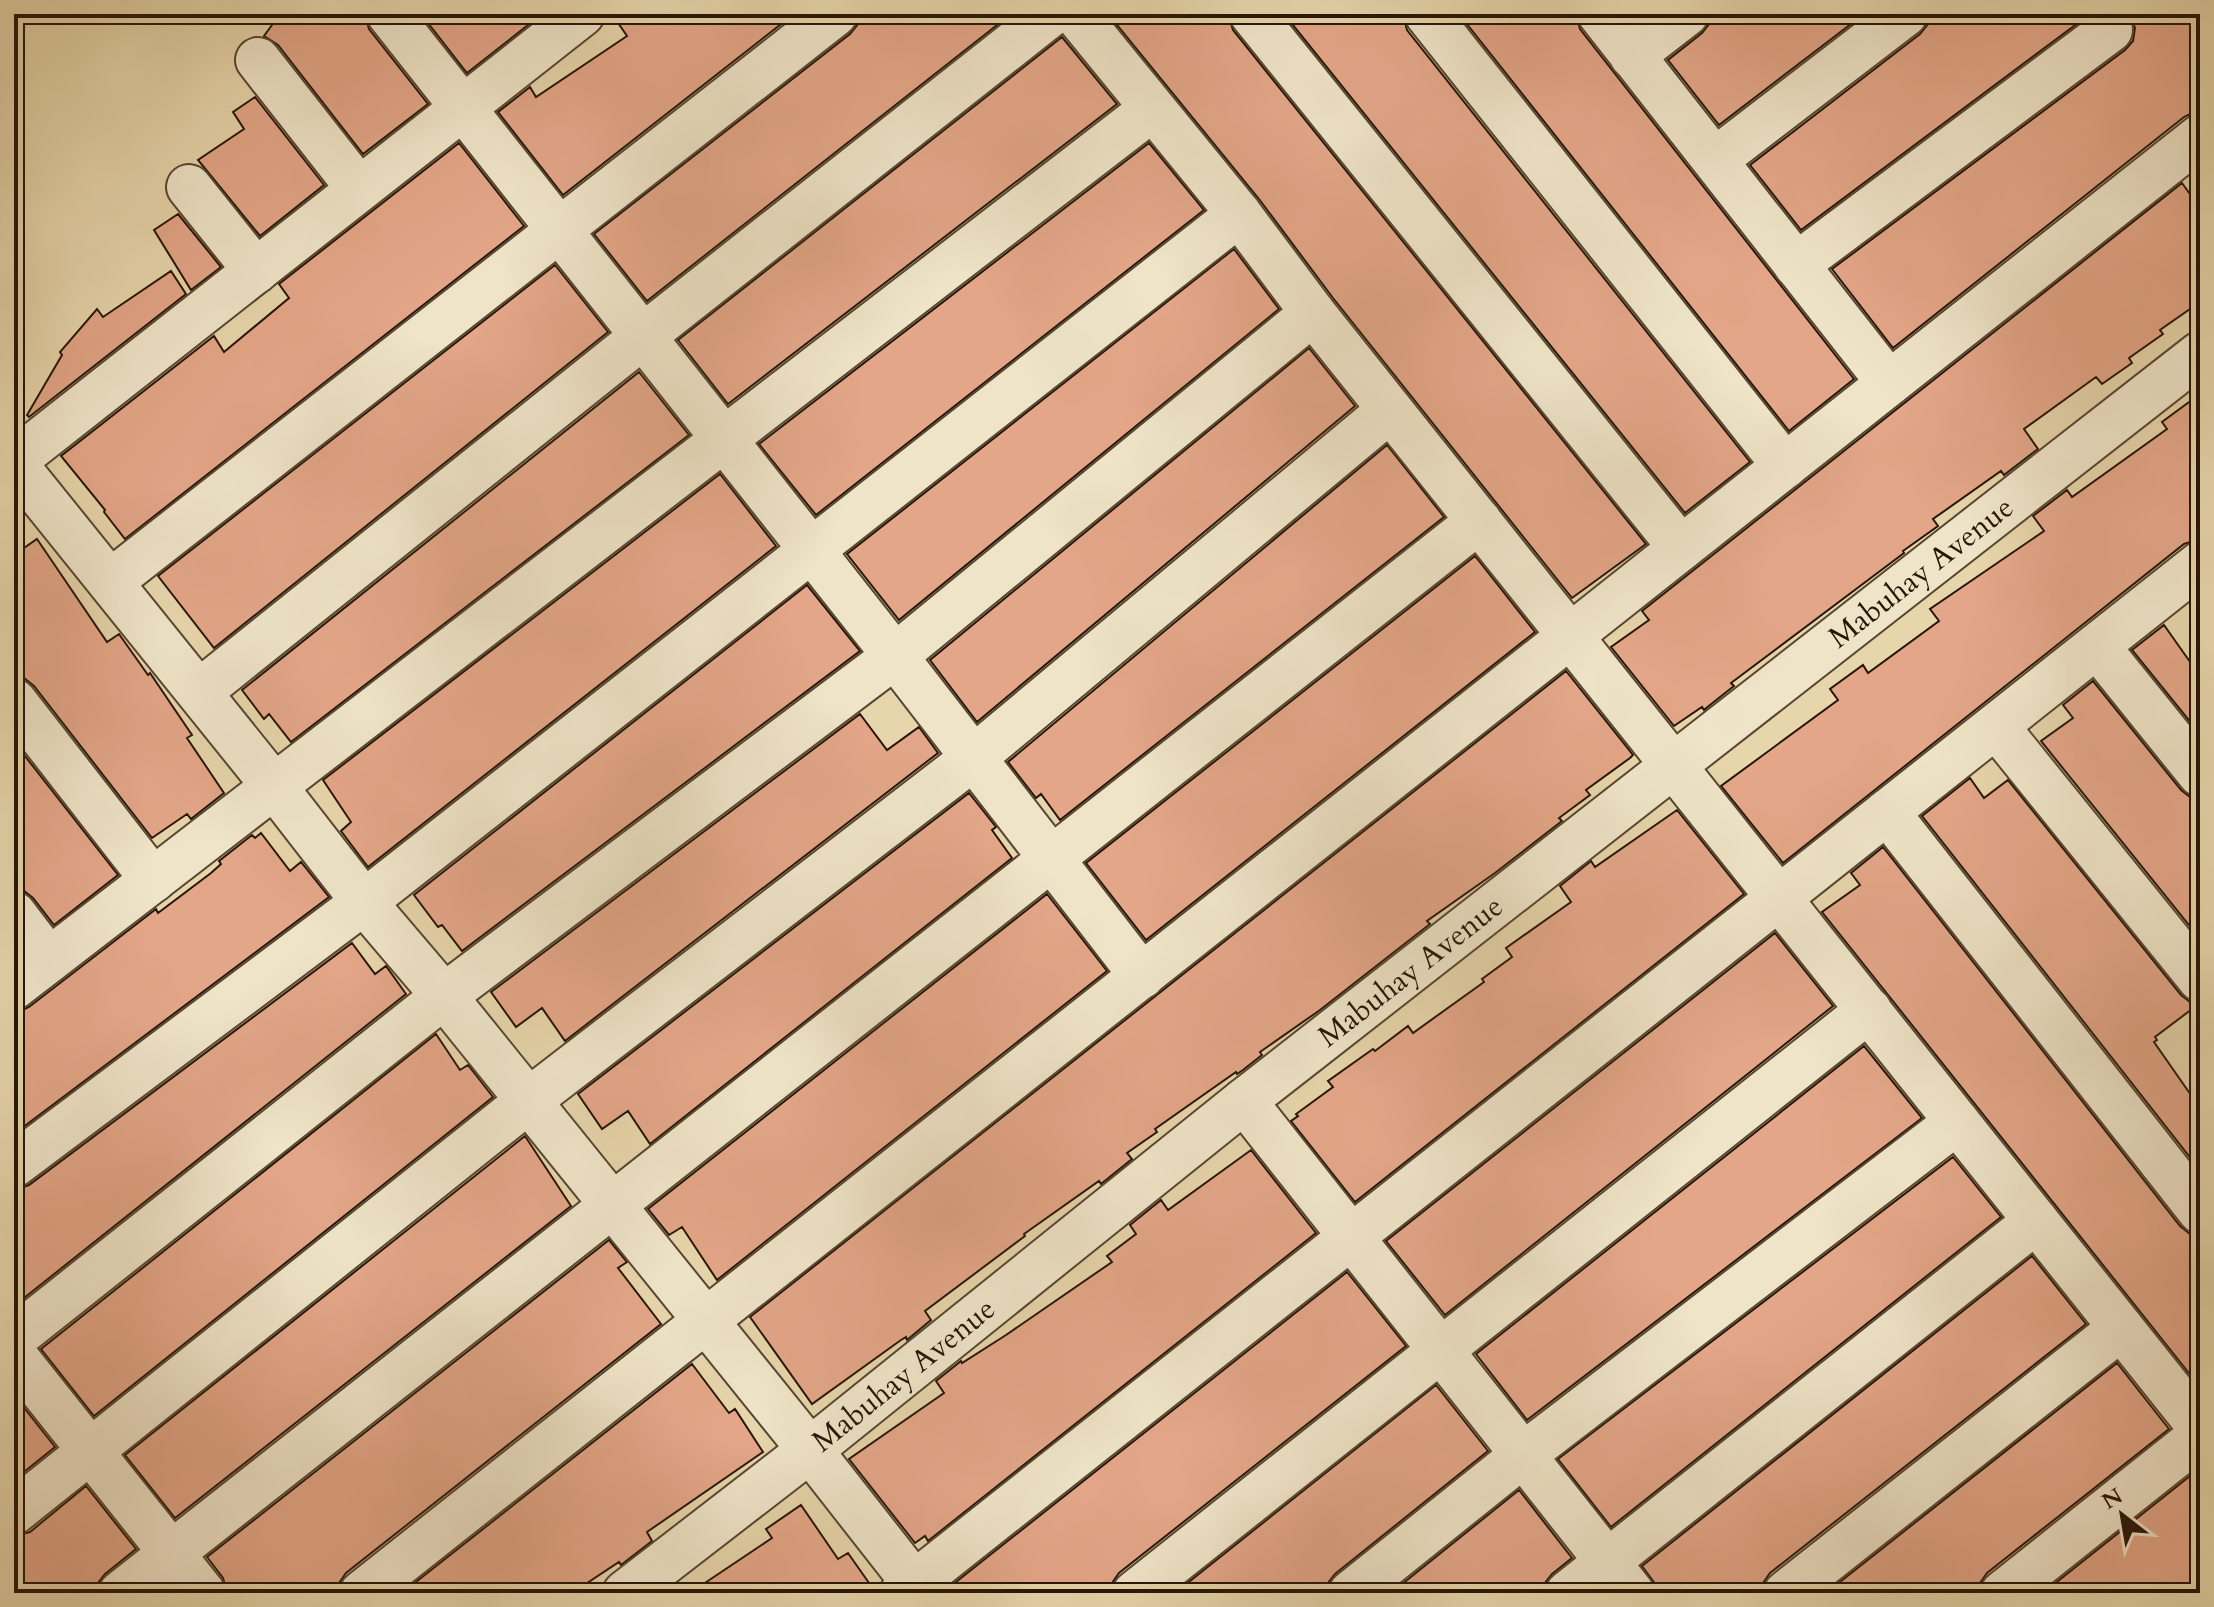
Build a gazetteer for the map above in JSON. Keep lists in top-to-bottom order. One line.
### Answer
{"streets":{"street":["Mabuhay Avenue"]},"north":"top left"}
